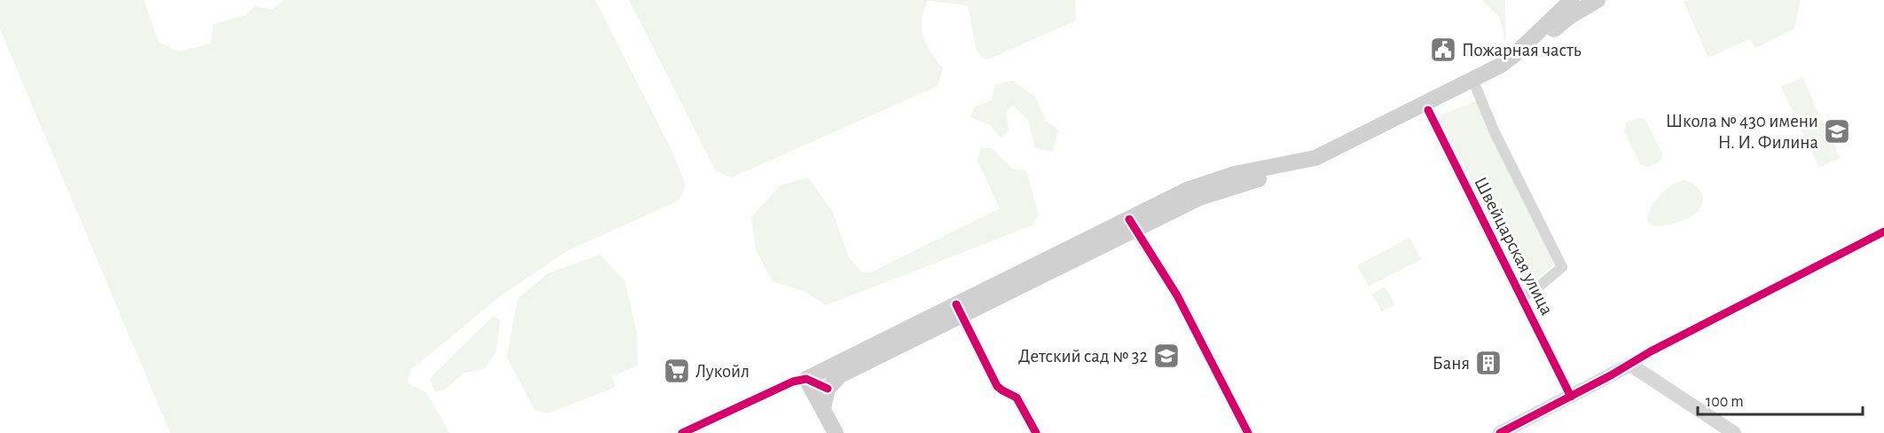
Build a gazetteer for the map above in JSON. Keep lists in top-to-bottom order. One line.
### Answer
{"streets":{"street":["Швейцарская улица"]},"places":{"public building":["Пожарная часть"],"school or university":["Школа № 430 имени Н. И. Филина","Детский сад № 32"],"building":["Баня"],"supermarket":["Лукойл"]},"scale_bar":"100 m"}
